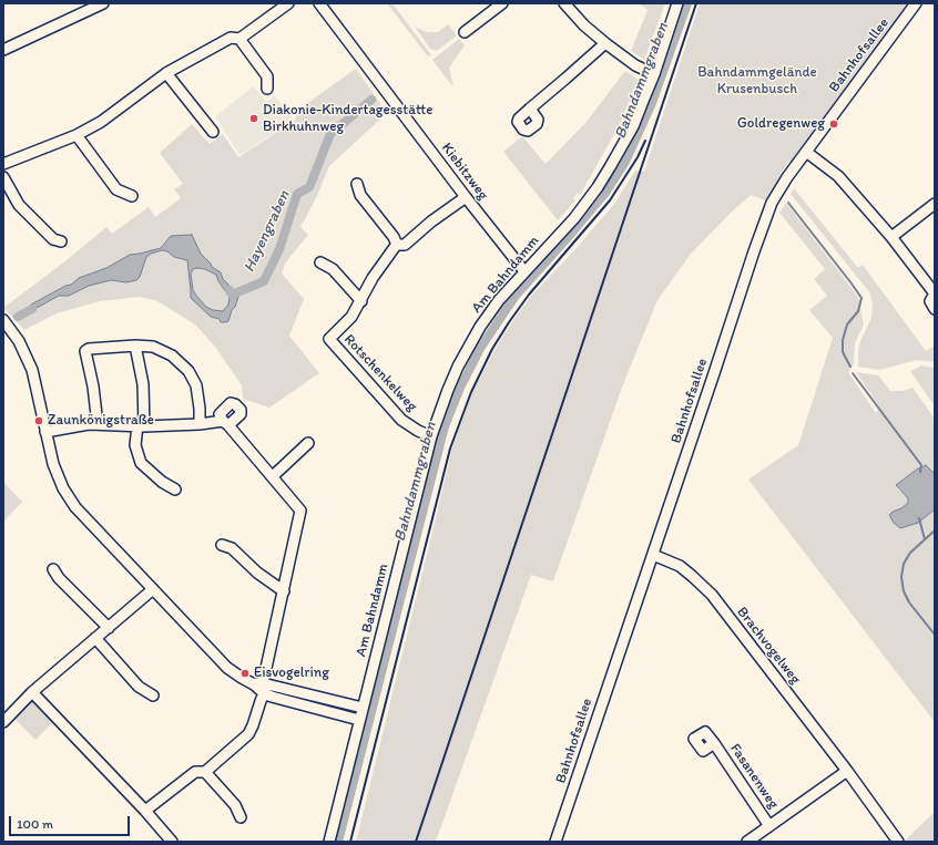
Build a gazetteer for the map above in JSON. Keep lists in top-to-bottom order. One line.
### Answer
{"streets":{"street":["Bahnhofsallee","Kiebitzweg","Am Bahndamm","Rotschenkelweg","Brachvogelweg","Fasanenweg"]},"crossings":[["Bahnhofsallee","Brachvogelweg"],["Kiebitzweg","Am Bahndamm"],["Kiebitzweg","Rotschenkelweg"],["Am Bahndamm","Rotschenkelweg"]],"water":["Bahndammgraben","Hayengraben"],"parks":["Bahndammgelände Krusenbusch"],"places":["Diakonie-Kindertagesstätte Birkhuhnweg","Goldregenweg","Zaunkönigstraße","Eisvogelring"],"scale_bar":"100 m"}
